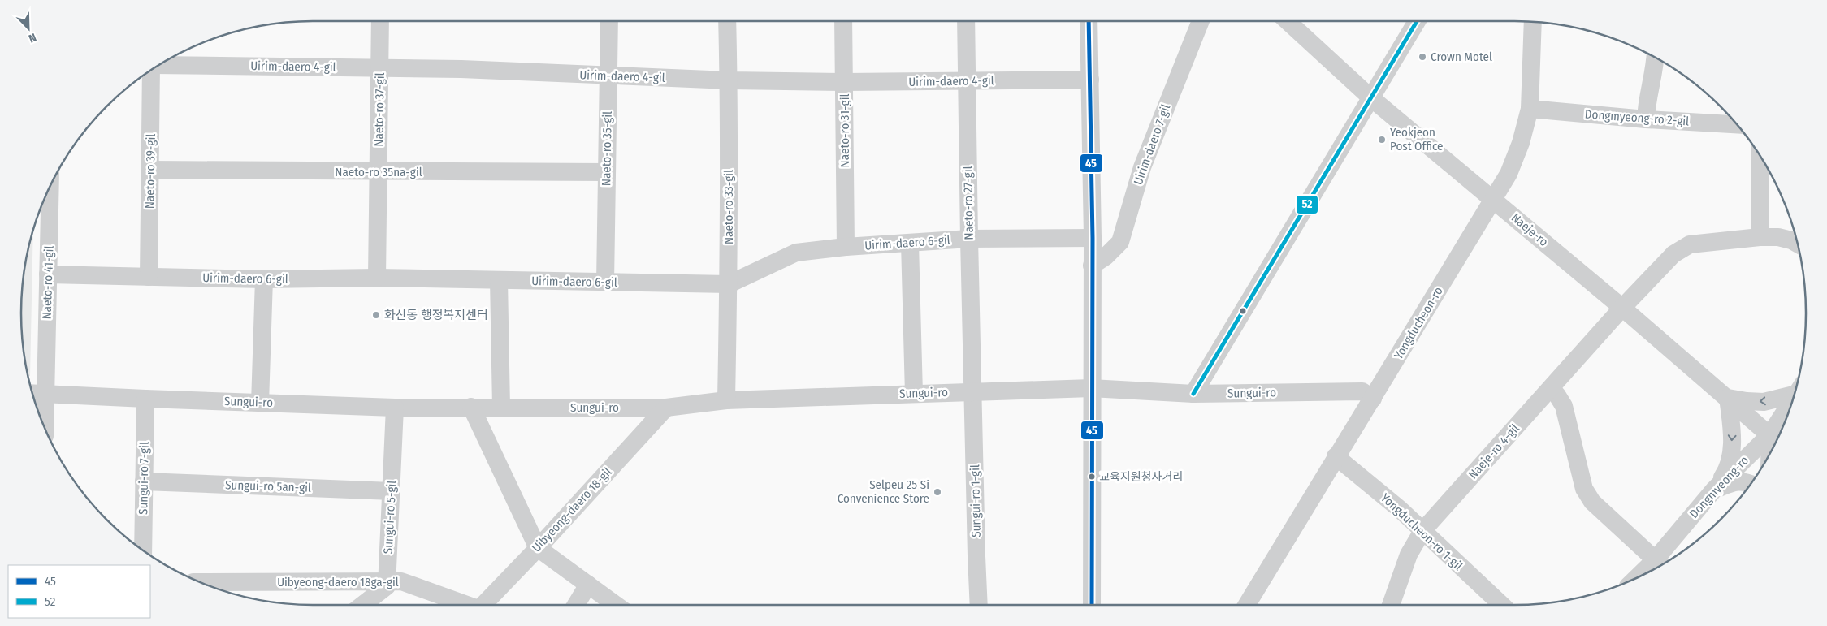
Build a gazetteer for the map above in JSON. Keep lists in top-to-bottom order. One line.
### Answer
{"streets":{"street":["Uirim-daero 4-gil","Naeto-ro 37-gil","Dongmyeong-ro 2-gil","Naeto-ro 31-gil","Uirim-daero 7-gil","Naeto-ro 35-gil","Naeto-ro 39-gil","Naeto-ro 35na-gil","Naeto-ro 27-gil","Naeto-ro 33-gil","Naeje-ro","Uirim-daero 6-gil","Naeto-ro 41-gil","Yongducheon-ro","Sungui-ro","Naeje-ro 4-gil","Sungui-ro 7-gil","Sungui-ro 5an-gil","Dongmyeong-ro","Sungui-ro 1-gil","Uibyeong-daero 18-gil","Sungui-ro 5-gil","Yongducheon-ro 1-gil","Uibyeong-daero 18ga-gil"]},"crossings":[["Uirim-daero 4-gil","Naeto-ro 37-gil"],["Uirim-daero 4-gil","Naeto-ro 31-gil"],["Uirim-daero 4-gil","Naeto-ro 35-gil"],["Uirim-daero 4-gil","Naeto-ro 27-gil"],["Uirim-daero 4-gil","Naeto-ro 33-gil"],["Naeto-ro 37-gil","Naeto-ro 35na-gil"],["Naeto-ro 37-gil","Uirim-daero 6-gil"],["Dongmyeong-ro 2-gil","Yongducheon-ro"],["Naeto-ro 31-gil","Uirim-daero 6-gil"],["Naeto-ro 35-gil","Naeto-ro 35na-gil"],["Naeto-ro 35-gil","Uirim-daero 6-gil"],["Naeto-ro 39-gil","Naeto-ro 35na-gil"],["Naeto-ro 39-gil","Uirim-daero 6-gil"],["Naeto-ro 27-gil","Uirim-daero 6-gil"],["Naeto-ro 27-gil","Sungui-ro"],["Naeto-ro 27-gil","Sungui-ro 1-gil"],["Naeto-ro 33-gil","Uirim-daero 6-gil"],["Naeto-ro 33-gil","Sungui-ro"],["Naeje-ro","Yongducheon-ro"],["Naeje-ro","Naeje-ro 4-gil"],["Naeje-ro","Dongmyeong-ro"],["Uirim-daero 6-gil","Naeto-ro 41-gil"],["Naeto-ro 41-gil","Sungui-ro"],["Yongducheon-ro","Sungui-ro"],["Yongducheon-ro","Yongducheon-ro 1-gil"],["Sungui-ro","Sungui-ro 7-gil"],["Sungui-ro","Sungui-ro 1-gil"],["Sungui-ro","Uibyeong-daero 18-gil"],["Sungui-ro","Sungui-ro 5-gil"],["Naeje-ro 4-gil","Yongducheon-ro 1-gil"],["Sungui-ro 7-gil","Sungui-ro 5an-gil"],["Sungui-ro 5an-gil","Sungui-ro 5-gil"],["Sungui-ro 5-gil","Uibyeong-daero 18ga-gil"]],"places":["Crown Motel","Yeokjeon Post Office","화산동 행정복지센터","교육지원청사거리","Selpeu 25 Si Convenience Store"],"lines":["transit line 45","transit line 52"],"legend":["45","52"],"north":"bottom right"}
